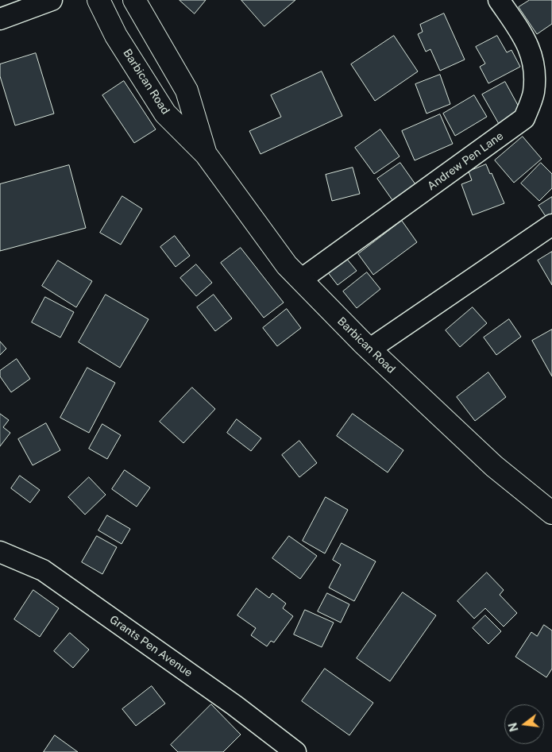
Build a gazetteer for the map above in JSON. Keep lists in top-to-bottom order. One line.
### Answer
{"streets":{"main road":["Barbican Road"],"street":["Andrew Pen Lane","Grants Pen Avenue"]},"crossings":[["Barbican Road","Andrew Pen Lane"]],"north":"left"}
